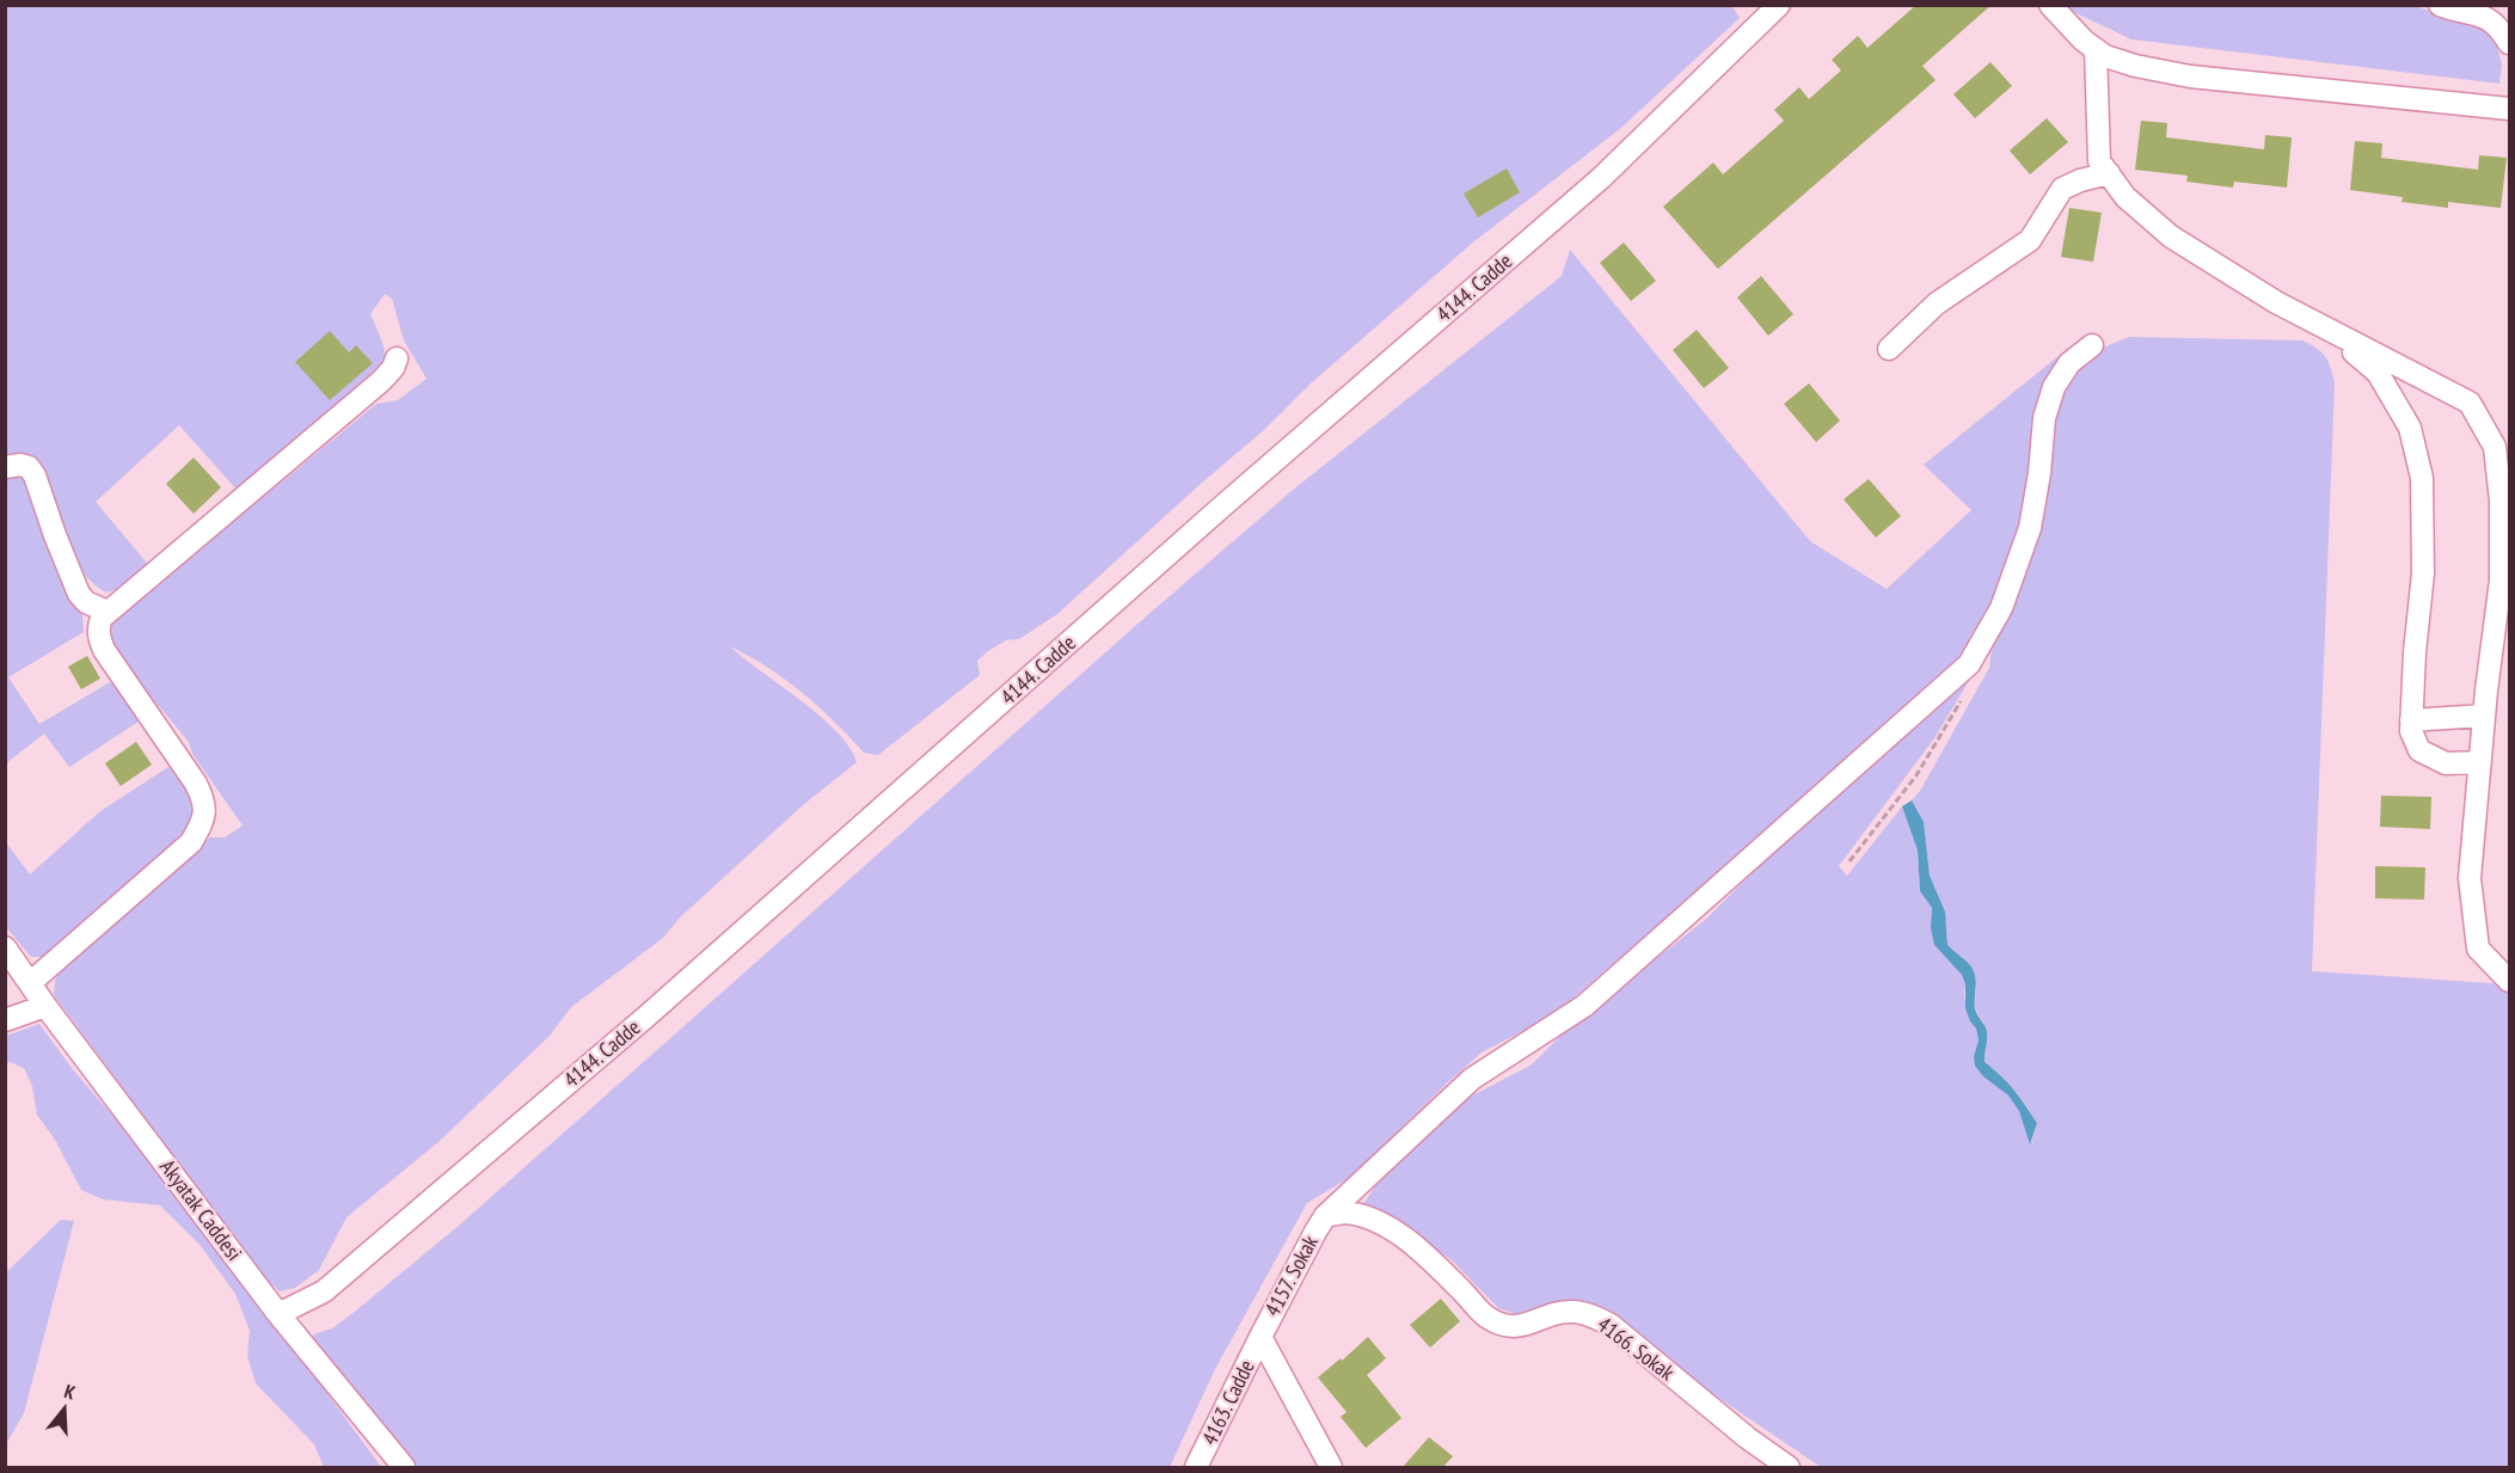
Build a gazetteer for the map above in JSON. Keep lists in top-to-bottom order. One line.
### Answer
{"streets":{"street":["4144. Cadde","Akyatak Caddesi","4157. Sokak","4166. Sokak","4163. Cadde"]},"crossings":[["4144. Cadde","Akyatak Caddesi"],["4157. Sokak","4166. Sokak"],["4157. Sokak","4163. Cadde"]],"north":"top"}
